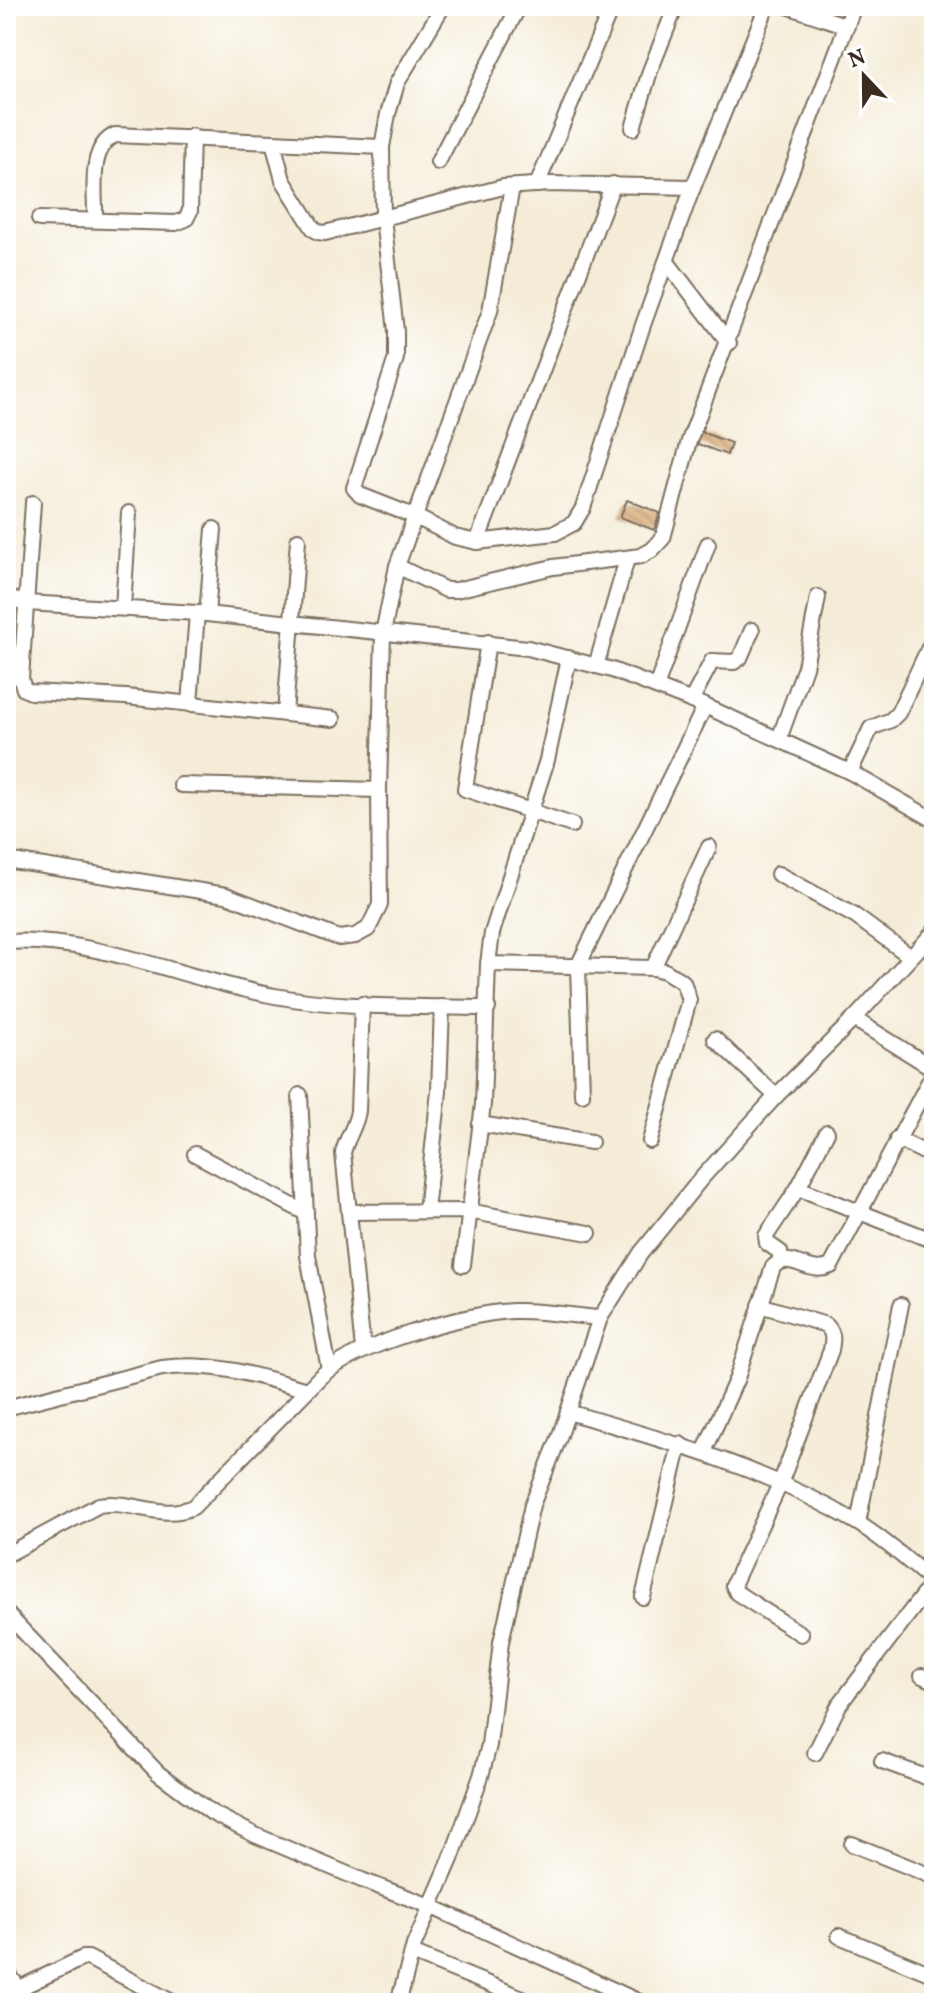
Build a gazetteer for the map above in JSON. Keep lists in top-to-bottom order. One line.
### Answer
{"north":"top"}
